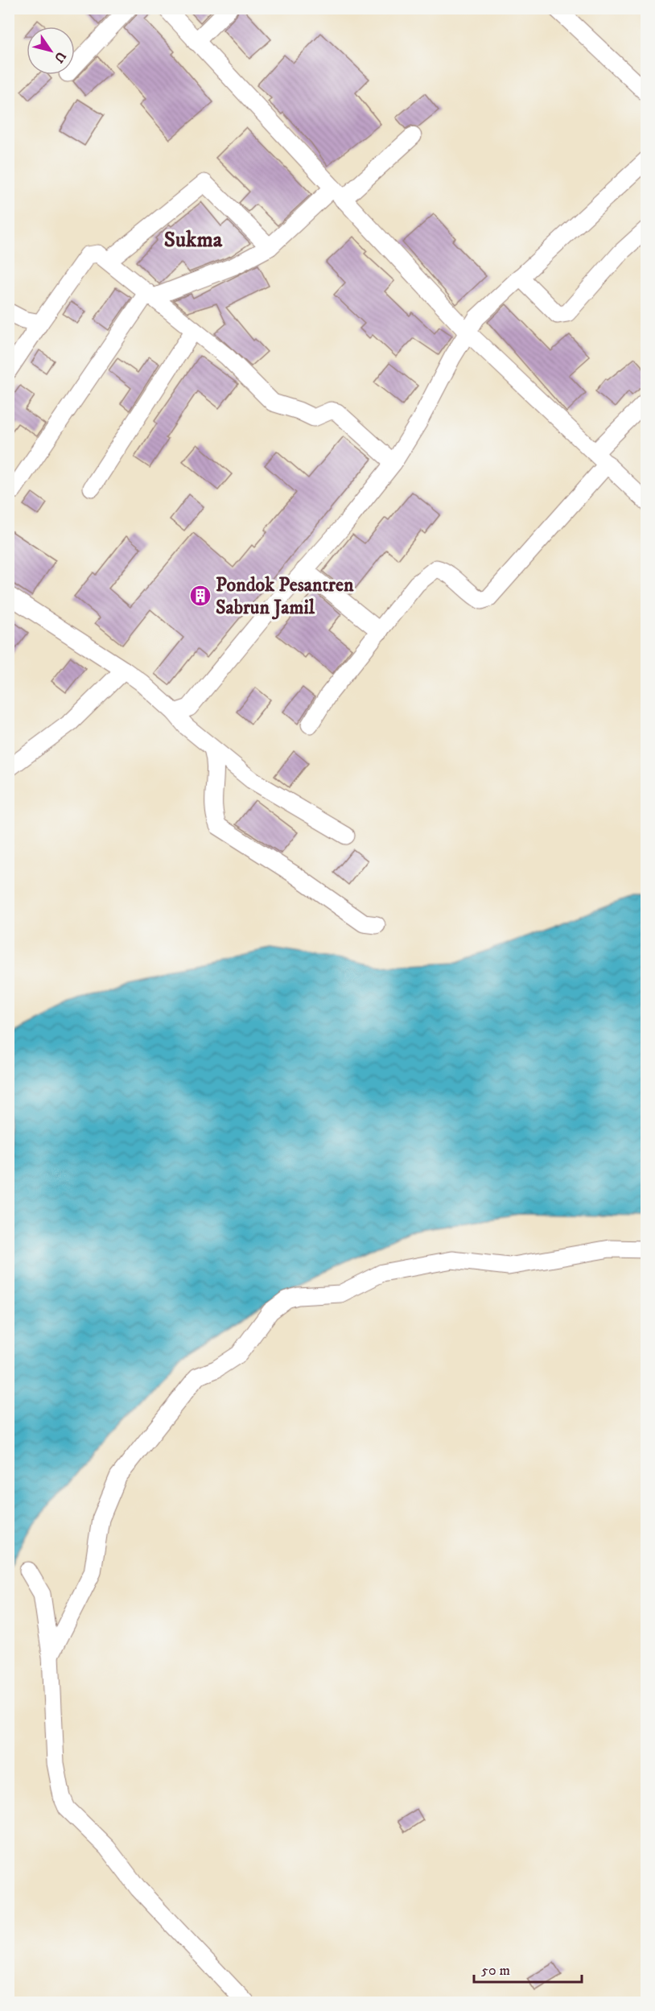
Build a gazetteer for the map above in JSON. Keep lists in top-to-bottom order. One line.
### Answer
{"districts":["Sukma"],"places":{"building":["Pondok Pesantren Sabrun Jamil"]},"scale_bar":"50 m","north":"bottom right"}
